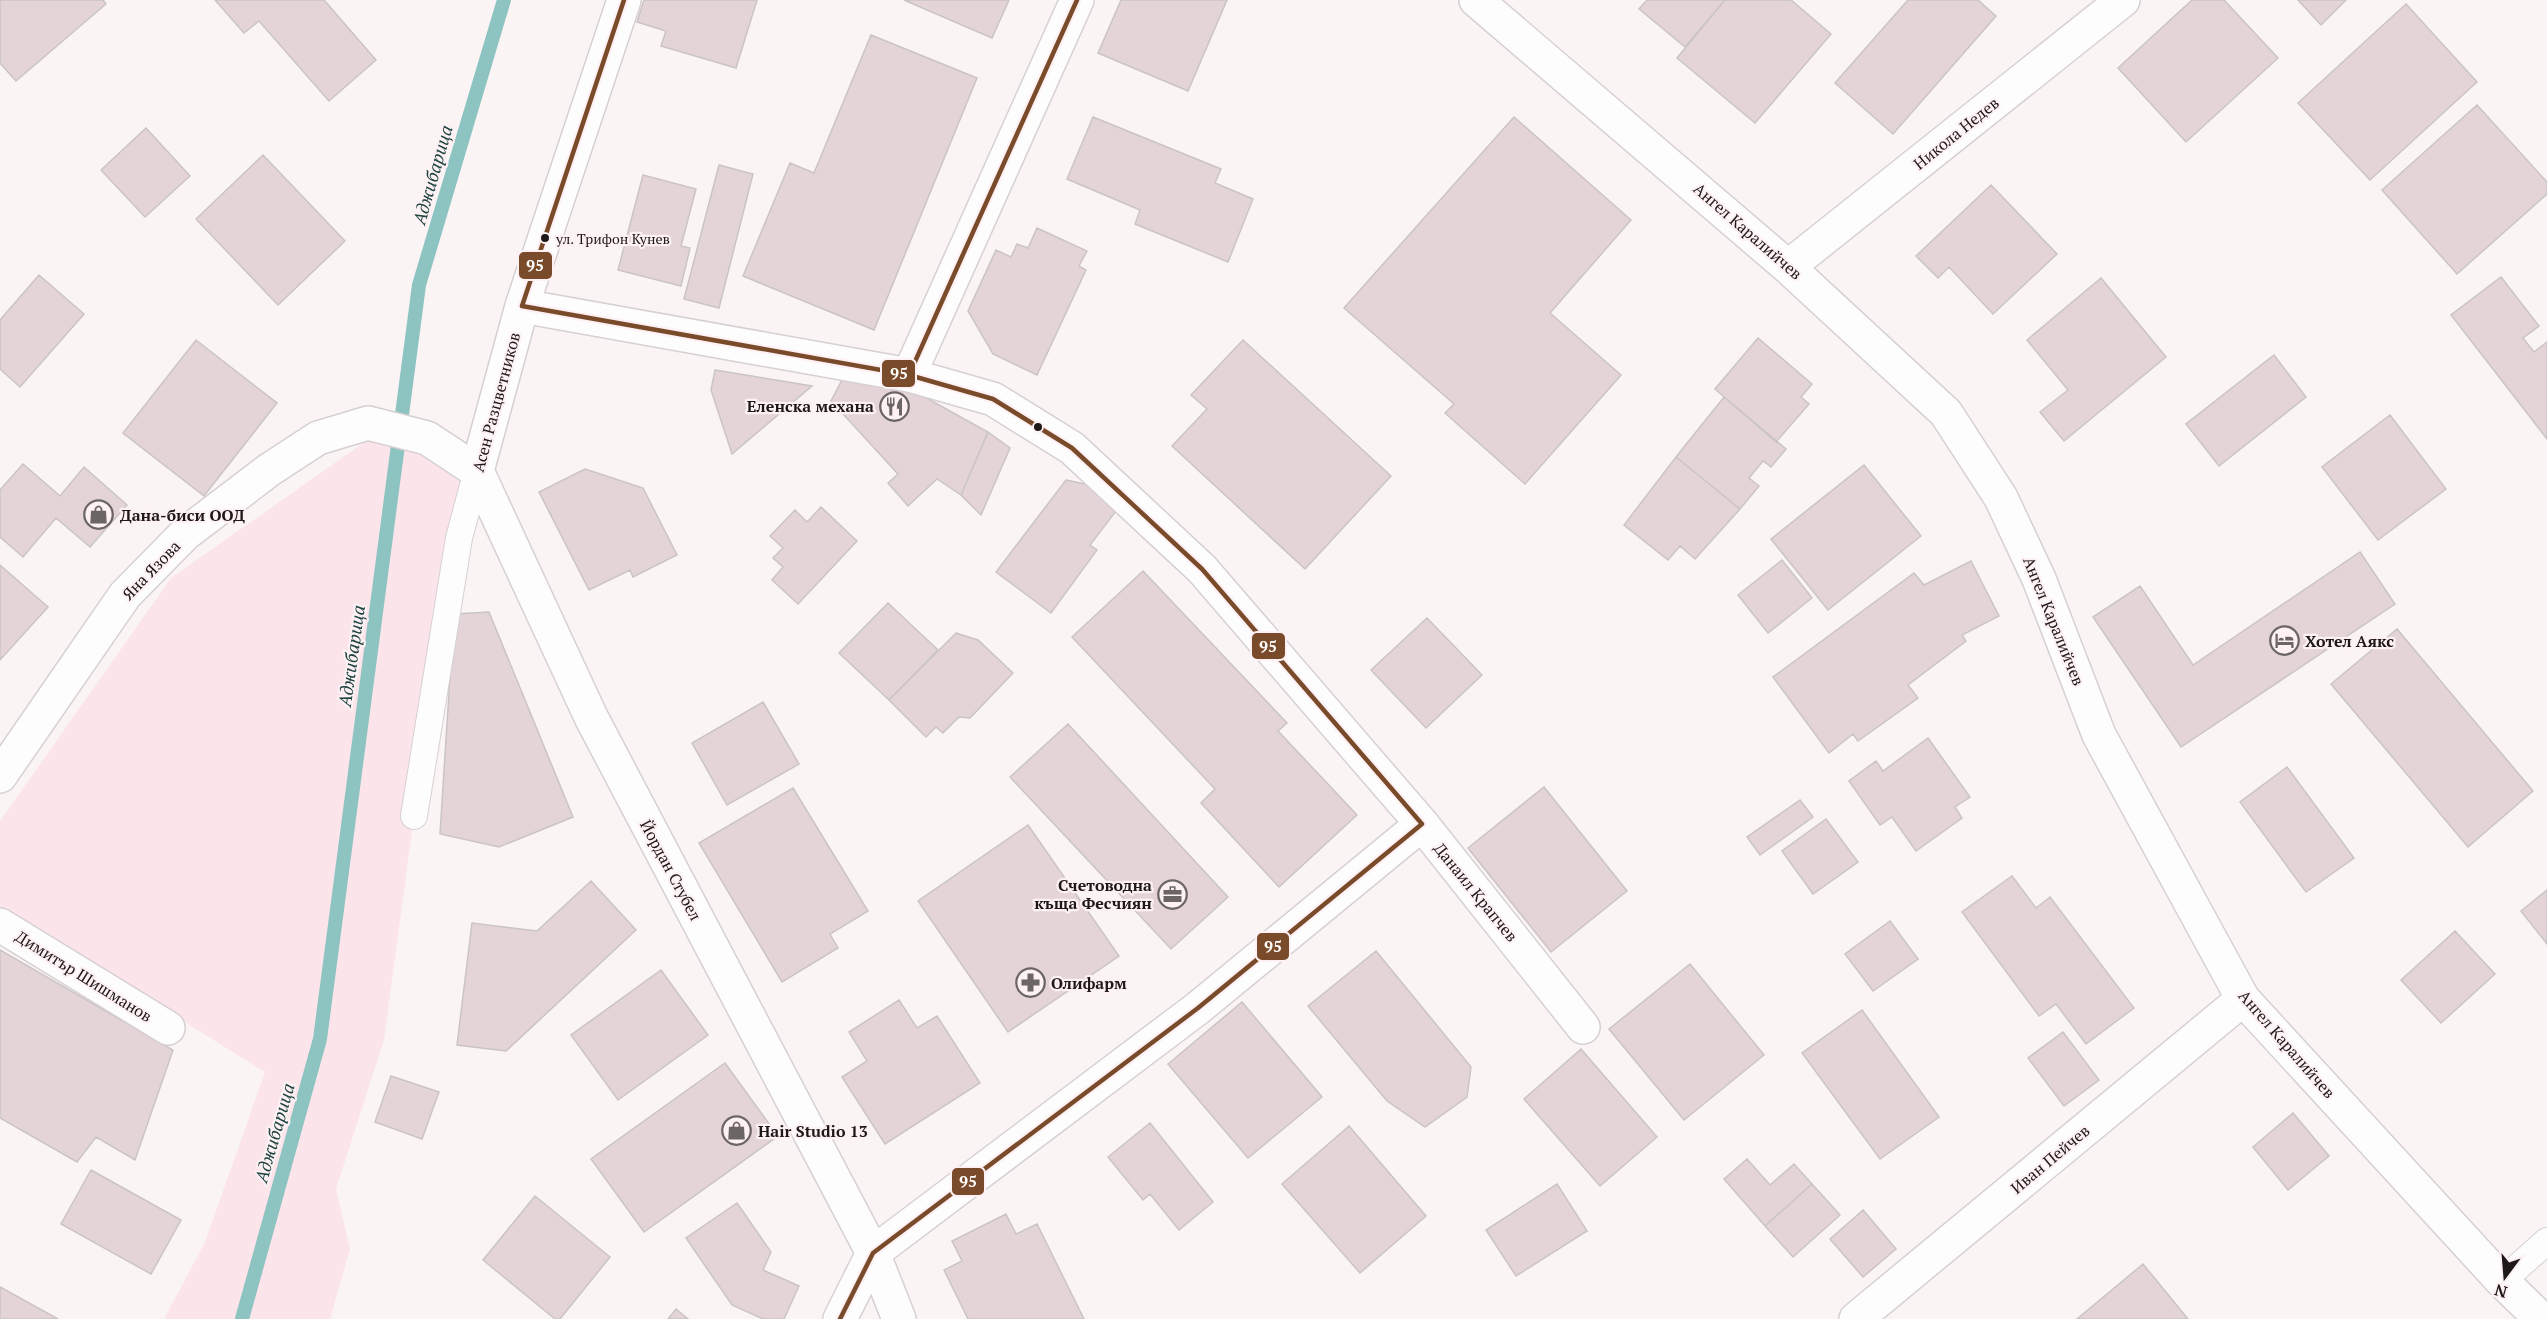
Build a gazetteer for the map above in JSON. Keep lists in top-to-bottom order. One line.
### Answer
{"streets":{"street":["Никола Недев","Ангел Каралийчев","Асен Разцветников","Яна Язова","Йордан Стубел","Данаил Крапчев","Димитър Шишманов","Иван Пейчев"]},"crossings":[["Никола Недев","Ангел Каралийчев"],["Ангел Каралийчев","Иван Пейчев"],["Асен Разцветников","Яна Язова"],["Асен Разцветников","Йордан Стубел"],["Асен Разцветников","Данаил Крапчев"],["Яна Язова","Йордан Стубел"]],"water":["Аджибарица"],"places":{"other":["ул. Трифон Кунев"],"restaurant":["Еленска механа"],"shop":["Дана-биси ООД","Hair Studio 13"],"hotel":["Хотел Аякс"],"office":["Счетоводна къща Фесчиян"],"pharmacy":["Олифарм"]},"lines":["transit line 95"],"north":"bottom"}
